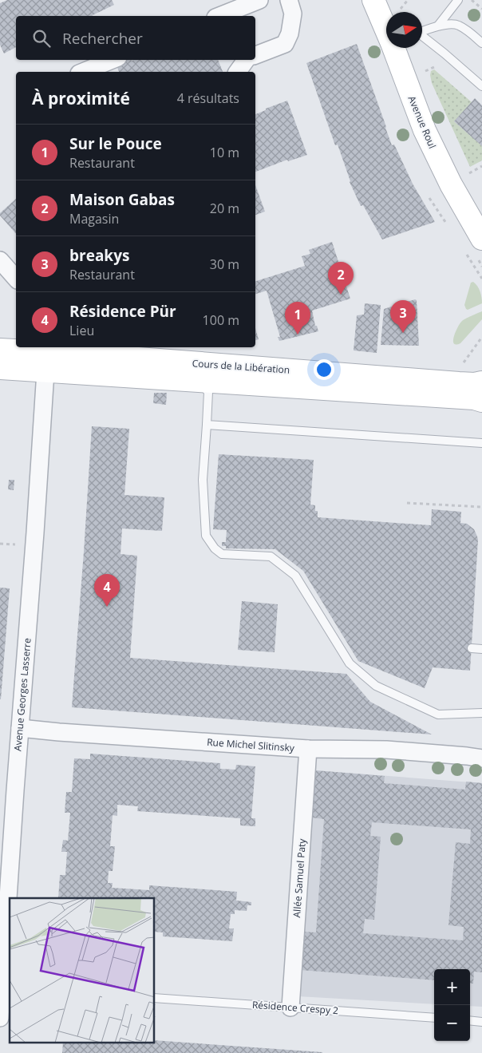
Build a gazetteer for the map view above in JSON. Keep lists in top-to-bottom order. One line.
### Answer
{"streets":{"main road":["Avenue Roul","Cours de la Libération"],"street":["Avenue Georges Lasserre","Rue Michel Slitinsky","Allée Samuel Paty"],"lane":["Résidence Crespy 2"]},"crossings":[["Cours de la Libération","Avenue Georges Lasserre"],["Avenue Georges Lasserre","Rue Michel Slitinsky"],["Rue Michel Slitinsky","Allée Samuel Paty"],["Allée Samuel Paty","Résidence Crespy 2"]],"north":"right","page":{"search":"Rechercher","heading":["À proximité","4 résultats"],"list":[{"mark":"1","name":"Sur le Pouce","note":"Restaurant","value":"10 m"},{"mark":"2","name":"Maison Gabas","note":"Magasin","value":"20 m"},{"mark":"3","name":"breakys","note":"Restaurant","value":"30 m"},{"mark":"4","name":"Résidence Pür","note":"Lieu","value":"100 m"}],"pins":["2","3","1","4"],"map_buttons":["+","−"]}}
